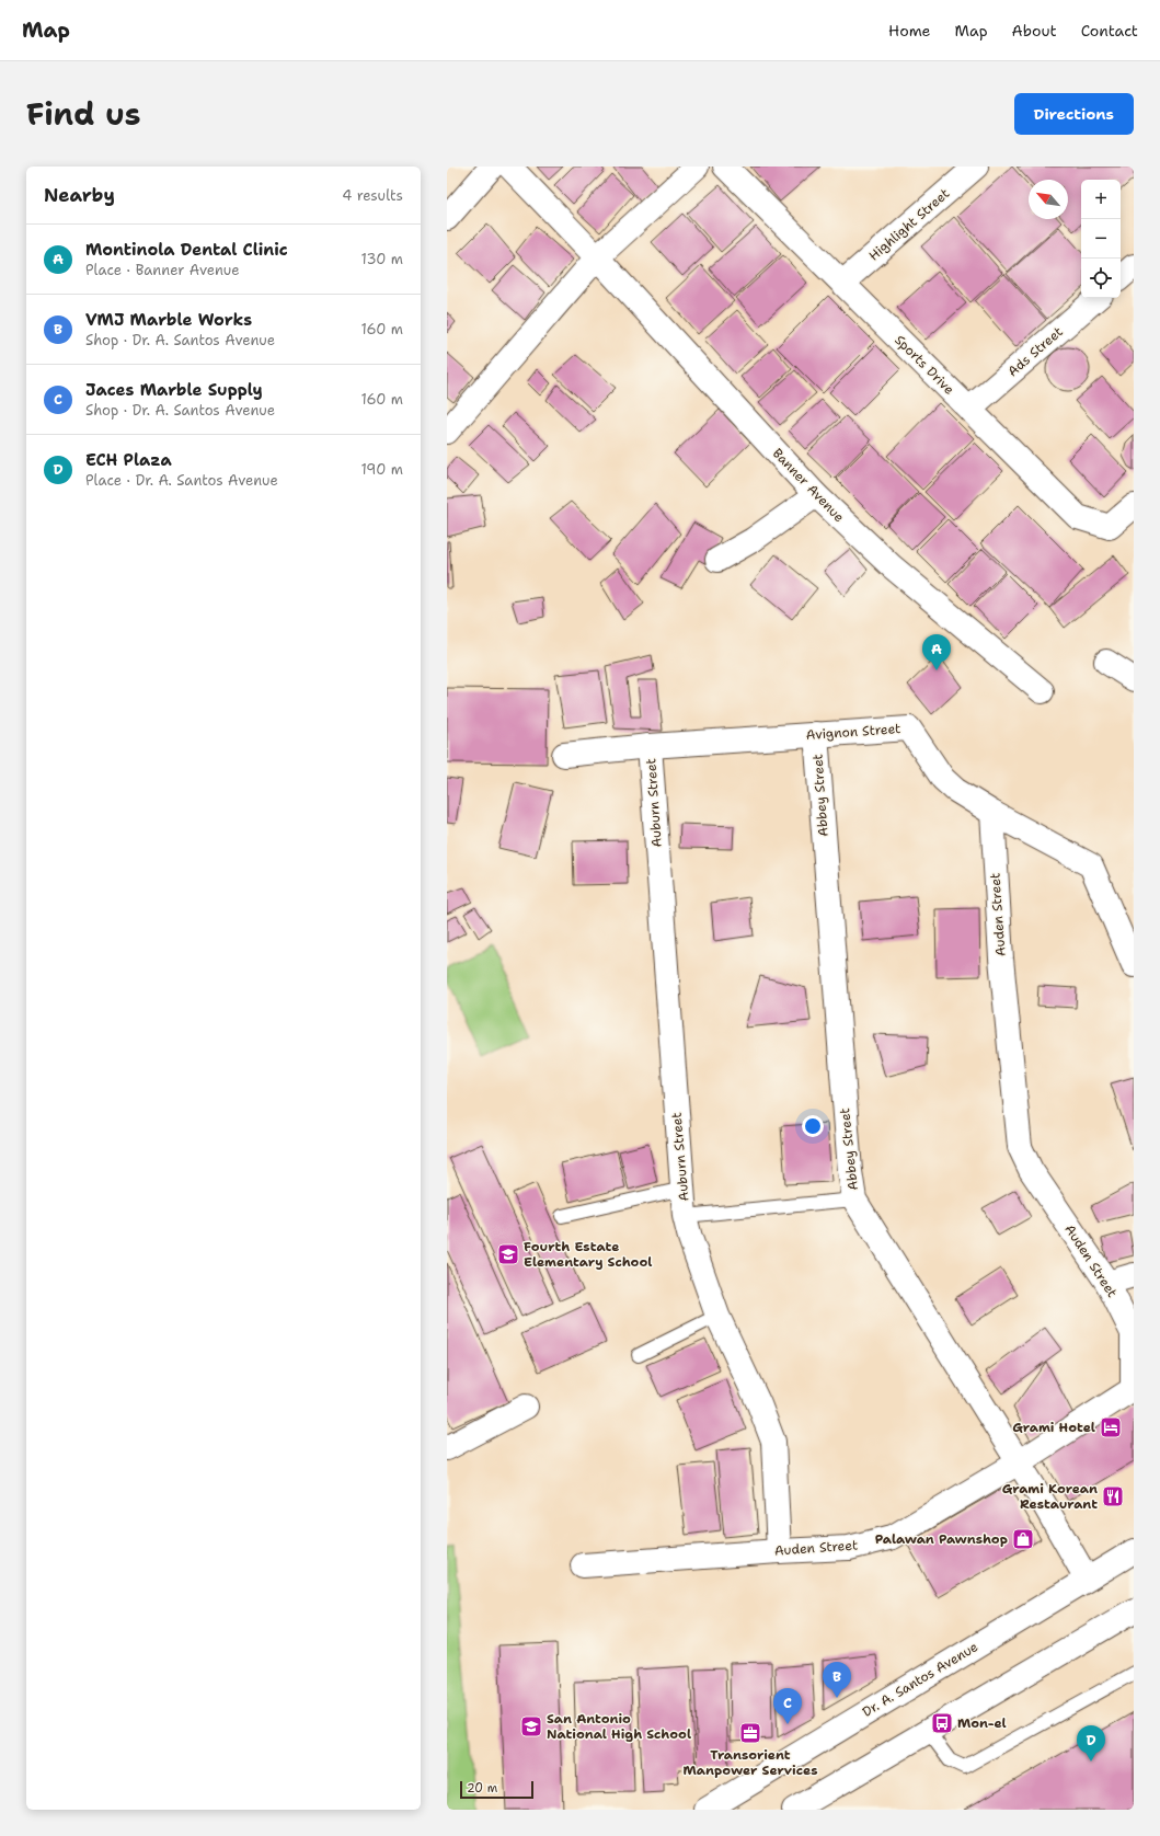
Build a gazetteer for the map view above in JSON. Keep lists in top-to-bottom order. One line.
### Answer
{"streets":{"street":["Highlight Street","Ads Street","Sports Drive","Banner Avenue","Avignon Street","Abbey Street","Auburn Street","Auden Street","Dr. A. Santos Avenue"]},"crossings":[["Highlight Street","Sports Drive"],["Ads Street","Sports Drive"],["Avignon Street","Abbey Street"],["Avignon Street","Auburn Street"],["Avignon Street","Auden Street"],["Abbey Street","Auden Street"],["Abbey Street","Dr. A. Santos Avenue"],["Auburn Street","Auden Street"]],"places":{"school or university":["Fourth Estate Elementary School","San Antonio National High School"],"hotel":["Grami Hotel"],"restaurant":["Grami Korean Restaurant"],"shop":["Palawan Pawnshop"],"bus stop":["Mon-el"],"office":["Transorient Manpower Services"]},"scale_bar":"20 m","north":"top left","page":{"header":"Map","nav":["Home","Map","About","Contact"],"title":"Find us","buttons":"Directions","heading":["Nearby","4 results"],"map_buttons":["+","−"],"list":[{"mark":"A","name":"Montinola Dental Clinic","note":"Place · Banner Avenue","value":"130 m"},{"mark":"B","name":"VMJ Marble Works","note":"Shop · Dr. A. Santos Avenue","value":"160 m"},{"mark":"C","name":"Jaces Marble Supply","note":"Shop · Dr. A. Santos Avenue","value":"160 m"},{"mark":"D","name":"ECH Plaza","note":"Place · Dr. A. Santos Avenue","value":"190 m"}],"pins":["A","B","C","D"],"scale":"20 m"}}
